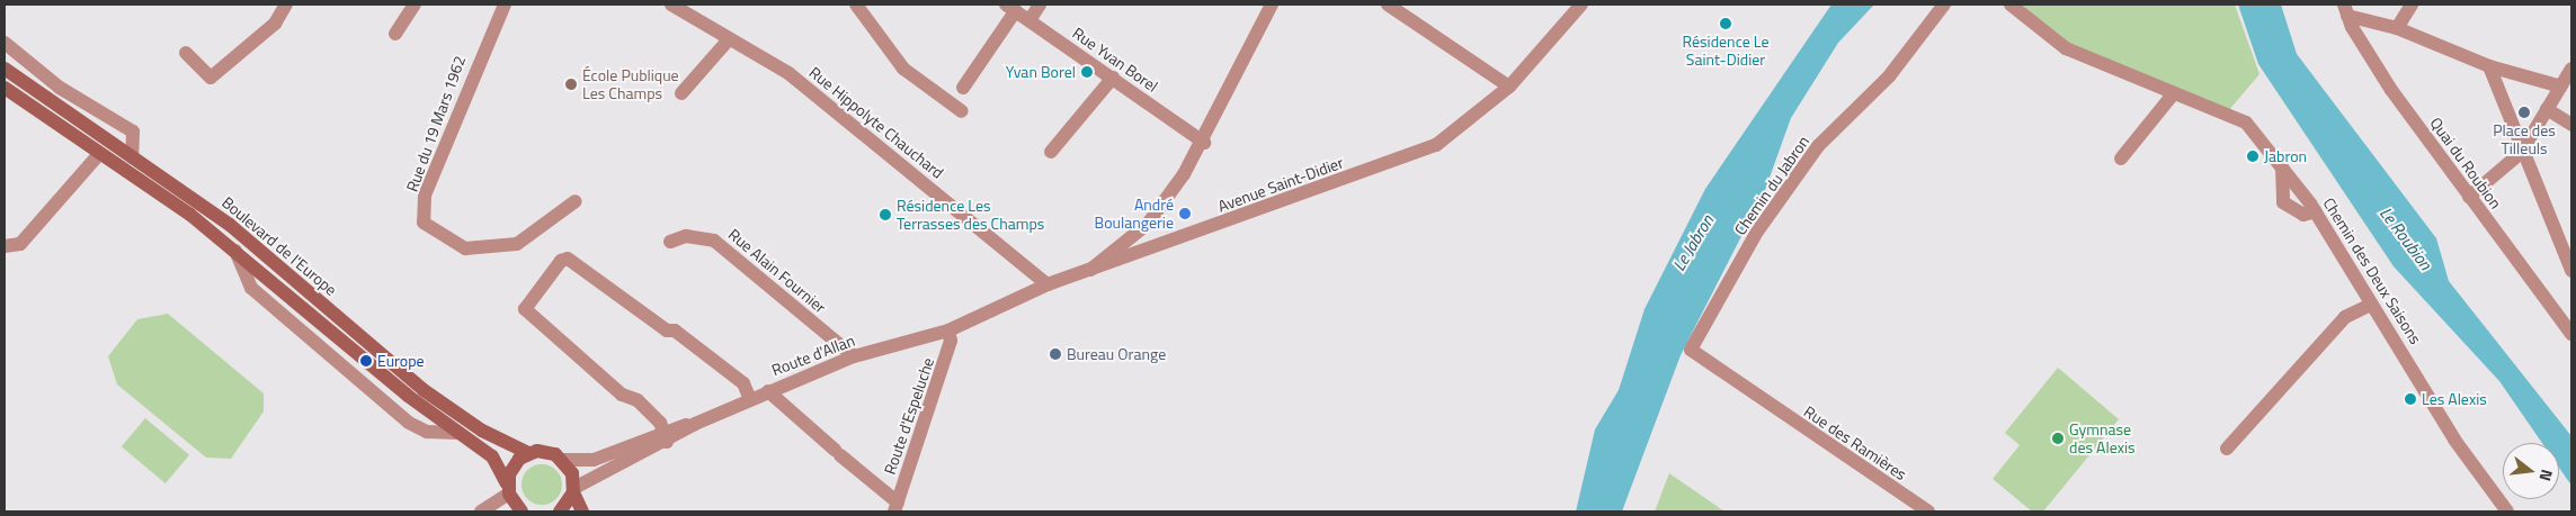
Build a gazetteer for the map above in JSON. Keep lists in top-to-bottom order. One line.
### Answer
{"streets":{"main road":["Boulevard de l'Europe"],"street":["Rue Yvan Borel","Rue Hippolyte Chauchard","Rue du 19 Mars 1962","Quai du Roubion","Avenue Saint-Didier","Chemin du Jabron","Rue Alain Fournier","Chemin des Deux Saisons","Route d'Allan","Route d'Espeluche","Rue des Ramières"]},"crossings":[["Rue Hippolyte Chauchard","Avenue Saint-Didier"],["Avenue Saint-Didier","Route d'Allan"],["Avenue Saint-Didier","Route d'Espeluche"],["Chemin du Jabron","Rue des Ramières"],["Boulevard de l'Europe","Route d'Allan"],["Rue Alain Fournier","Route d'Allan"],["Route d'Allan","Route d'Espeluche"]],"water":["Le Roubion","Le Jabron"],"places":["Résidence Le Saint-Didier","Yvan Borel","École Publique Les Champs","Place des Tilleuls","Jabron","André Boulangerie","Résidence Les Terrasses des Champs","Bureau Orange","Europe","Les Alexis","Gymnase des Alexis"],"north":"right"}
